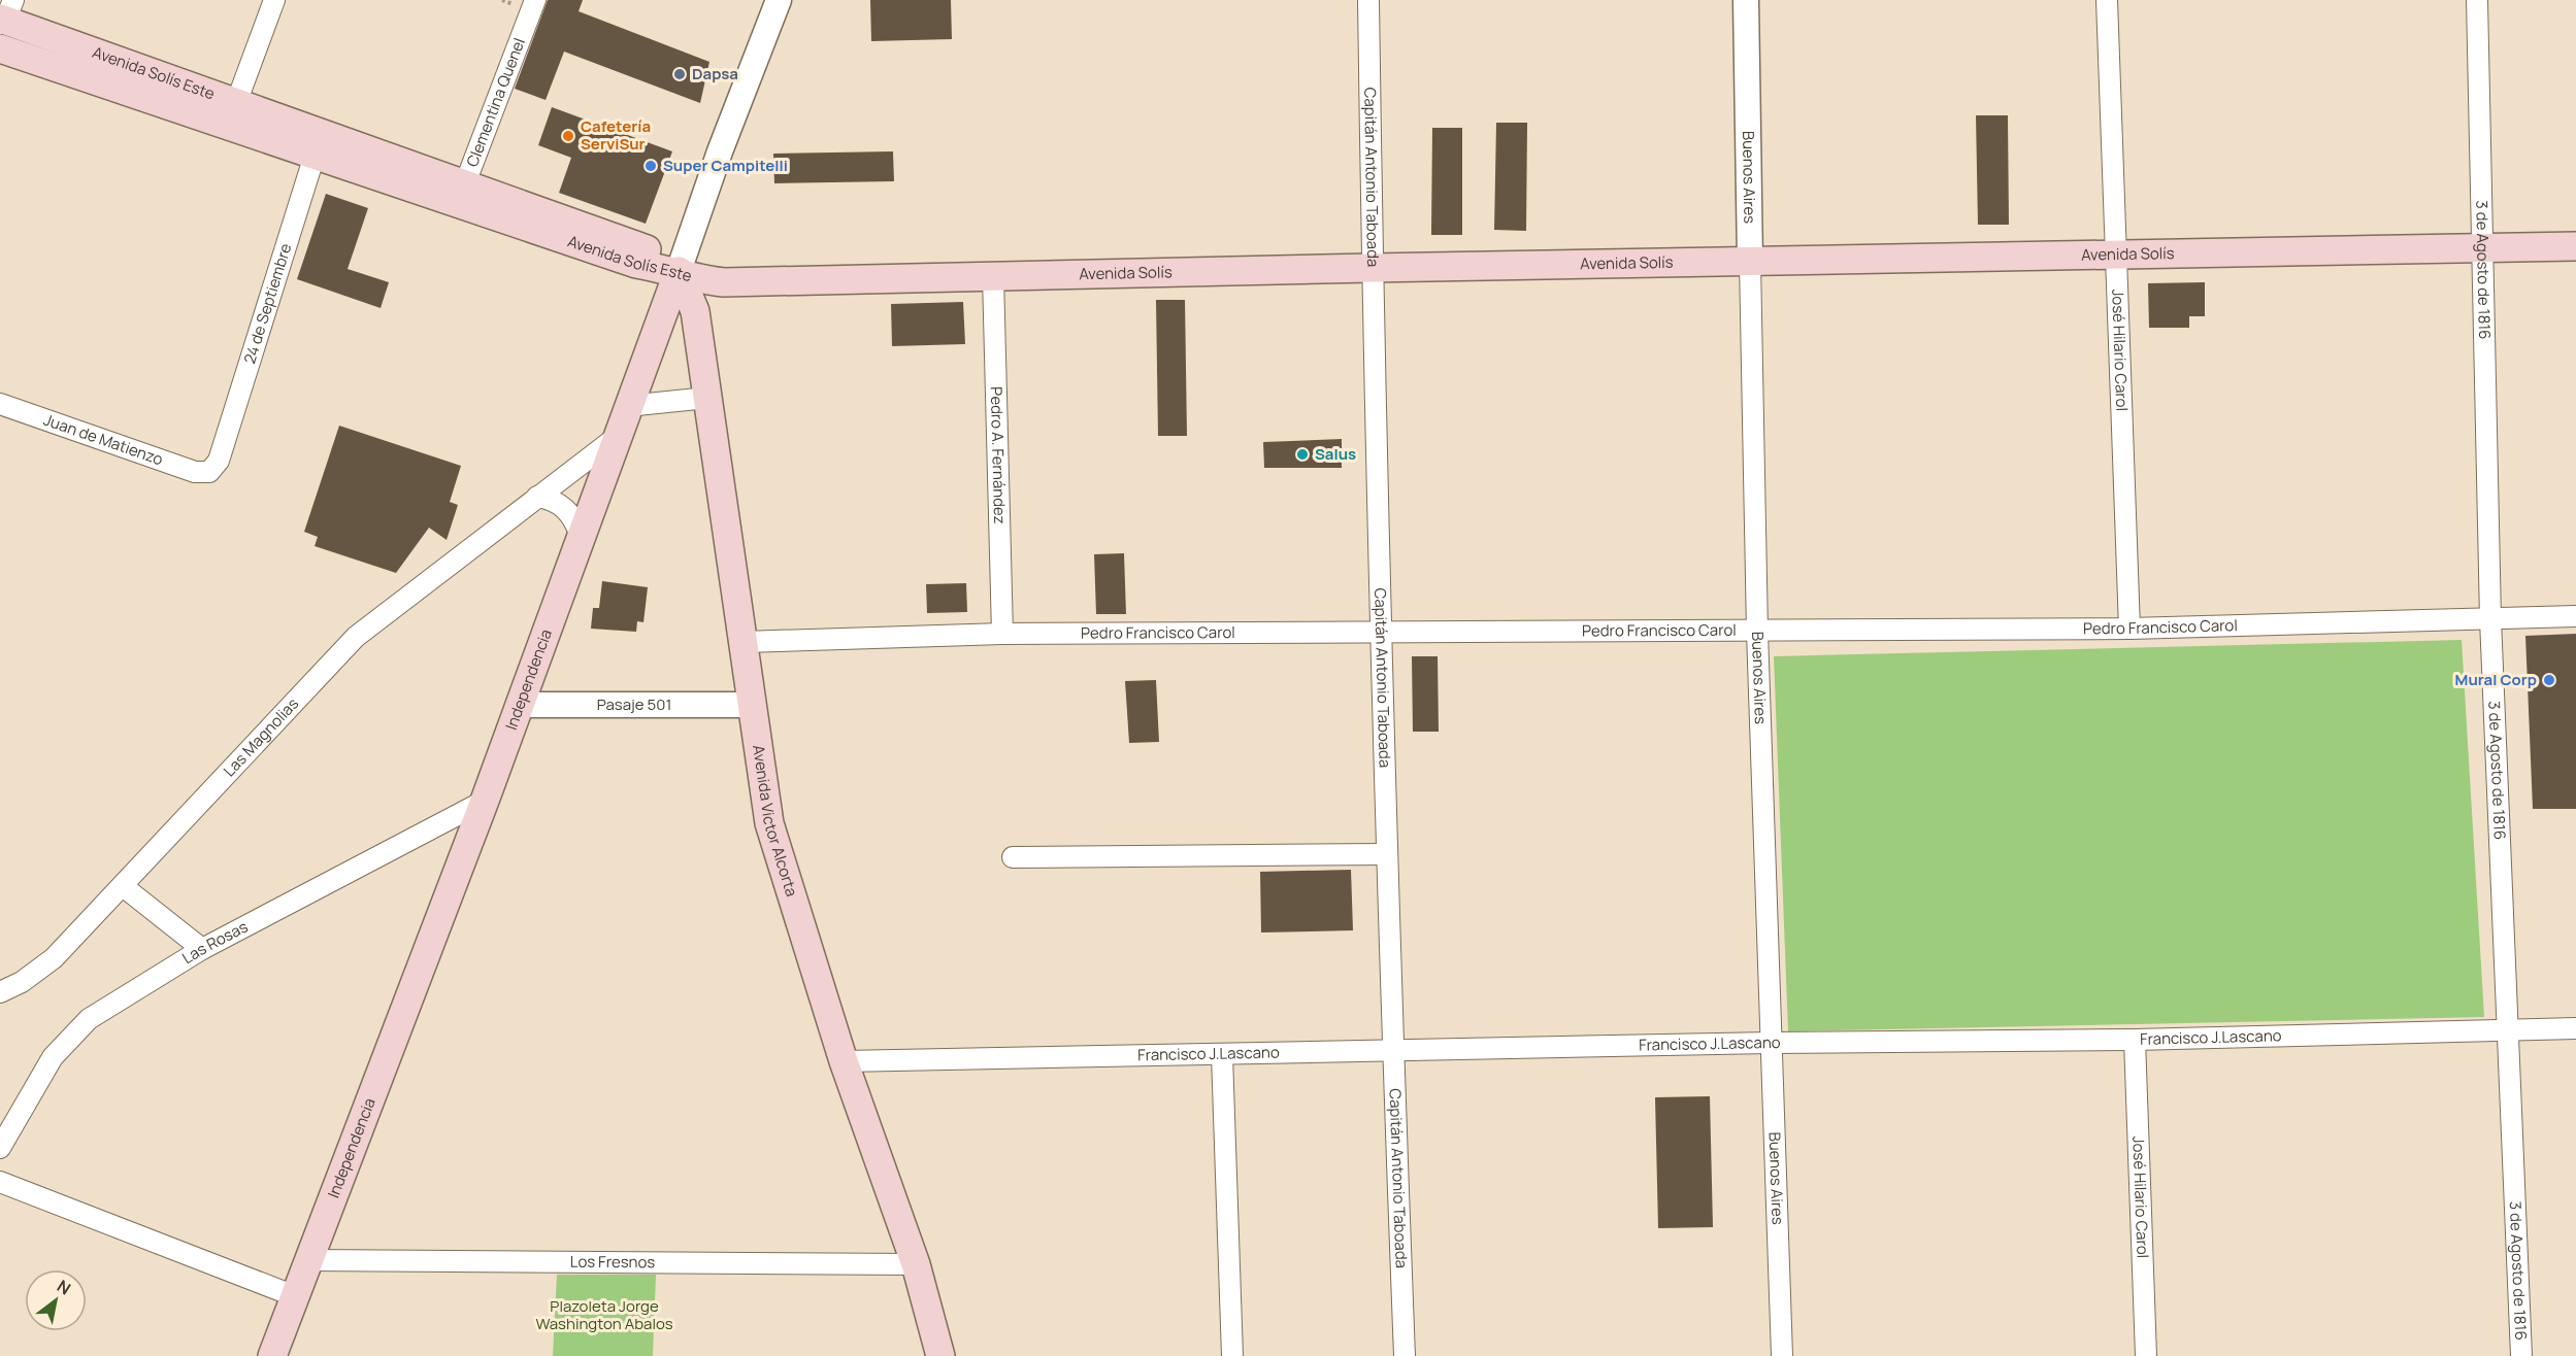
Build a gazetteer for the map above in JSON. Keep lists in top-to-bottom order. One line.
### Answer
{"streets":{"main road":["Avenida Solís Este","Avenida Solís","Independencia","Avenida Victor Alcorta"],"street":["Clementina Quenel","Capitán Antonio Taboada","Buenos Aires","3 de Agosto de 1816","24 de Septiembre","José Hilario Carol","Juan de Matienzo","Pedro A. Fernández","Pedro Francisco Carol","Pasaje 501","Las Magnolias","Las Rosas","Francisco J.Lascano","Los Fresnos"]},"crossings":[["Avenida Solís Este","Clementina Quenel"],["Avenida Solís Este","Avenida Solís"],["Avenida Solís Este","24 de Septiembre"],["Avenida Solís Este","Independencia"],["Avenida Solís Este","Avenida Victor Alcorta"],["Capitán Antonio Taboada","Avenida Solís"],["Capitán Antonio Taboada","Pedro Francisco Carol"],["Capitán Antonio Taboada","Francisco J.Lascano"],["Buenos Aires","Avenida Solís"],["Buenos Aires","Pedro Francisco Carol"],["Buenos Aires","Francisco J.Lascano"],["Avenida Solís","3 de Agosto de 1816"],["Avenida Solís","José Hilario Carol"],["Avenida Solís","Pedro A. Fernández"],["Avenida Solís","Independencia"],["Avenida Solís","Avenida Victor Alcorta"],["3 de Agosto de 1816","Pedro Francisco Carol"],["3 de Agosto de 1816","Francisco J.Lascano"],["24 de Septiembre","Juan de Matienzo"],["José Hilario Carol","Pedro Francisco Carol"],["José Hilario Carol","Francisco J.Lascano"],["Pedro A. Fernández","Pedro Francisco Carol"],["Pedro Francisco Carol","Avenida Victor Alcorta"],["Independencia","Pasaje 501"],["Independencia","Las Magnolias"],["Independencia","Avenida Victor Alcorta"],["Independencia","Las Rosas"],["Independencia","Los Fresnos"],["Pasaje 501","Avenida Victor Alcorta"],["Avenida Victor Alcorta","Francisco J.Lascano"],["Avenida Victor Alcorta","Los Fresnos"]],"parks":["Plazoleta Jorge Washington Abalos"],"places":["Dapsa","Cafetería ServiSur","Super Campitelli","Salus","Mural Corp"],"north":"top right"}
